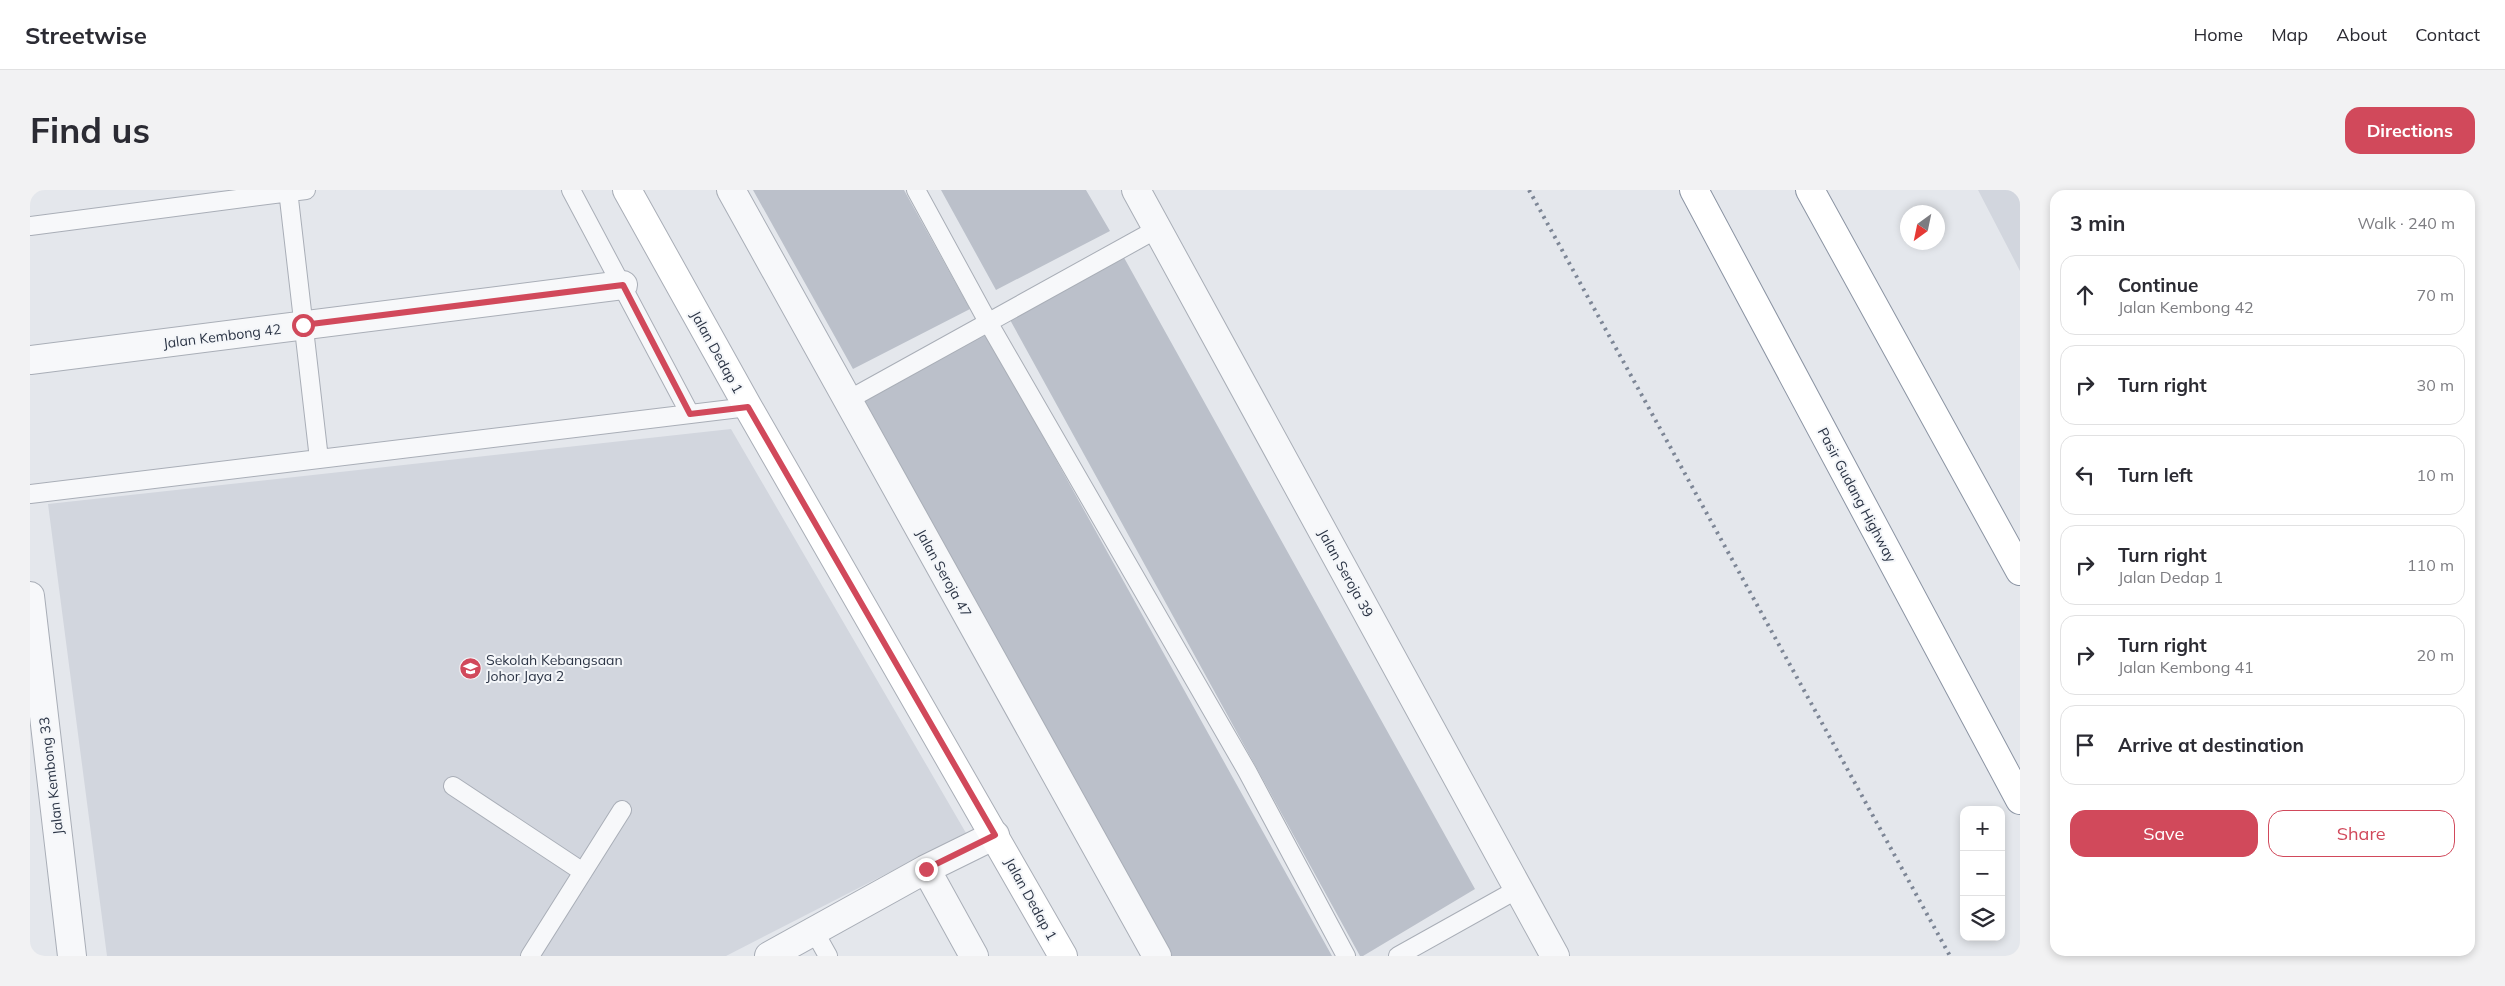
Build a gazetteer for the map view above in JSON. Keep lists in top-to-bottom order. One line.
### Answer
{"streets":{"main road":["Jalan Dedap 1","Pasir Gudang Highway"],"street":["Jalan Kembong 42","Jalan Seroja 47","Jalan Seroja 39","Jalan Kembong 33"]},"places":{"school or university":["Sekolah Kebangsaan Johor Jaya 2"]},"north":"bottom left","page":{"header":"Streetwise","nav":["Home","Map","About","Contact"],"buttons":["Directions",["Save","Share"]],"title":"Find us","heading":["3 min","Walk · 240 m"],"list":[["Continue","Jalan Kembong 42","70 m"],["Turn right","30 m"],["Turn left","10 m"],["Turn right","Jalan Dedap 1","110 m"],["Turn right","Jalan Kembong 41","20 m"],"Arrive at destination"],"map_buttons":["+","−"]}}
